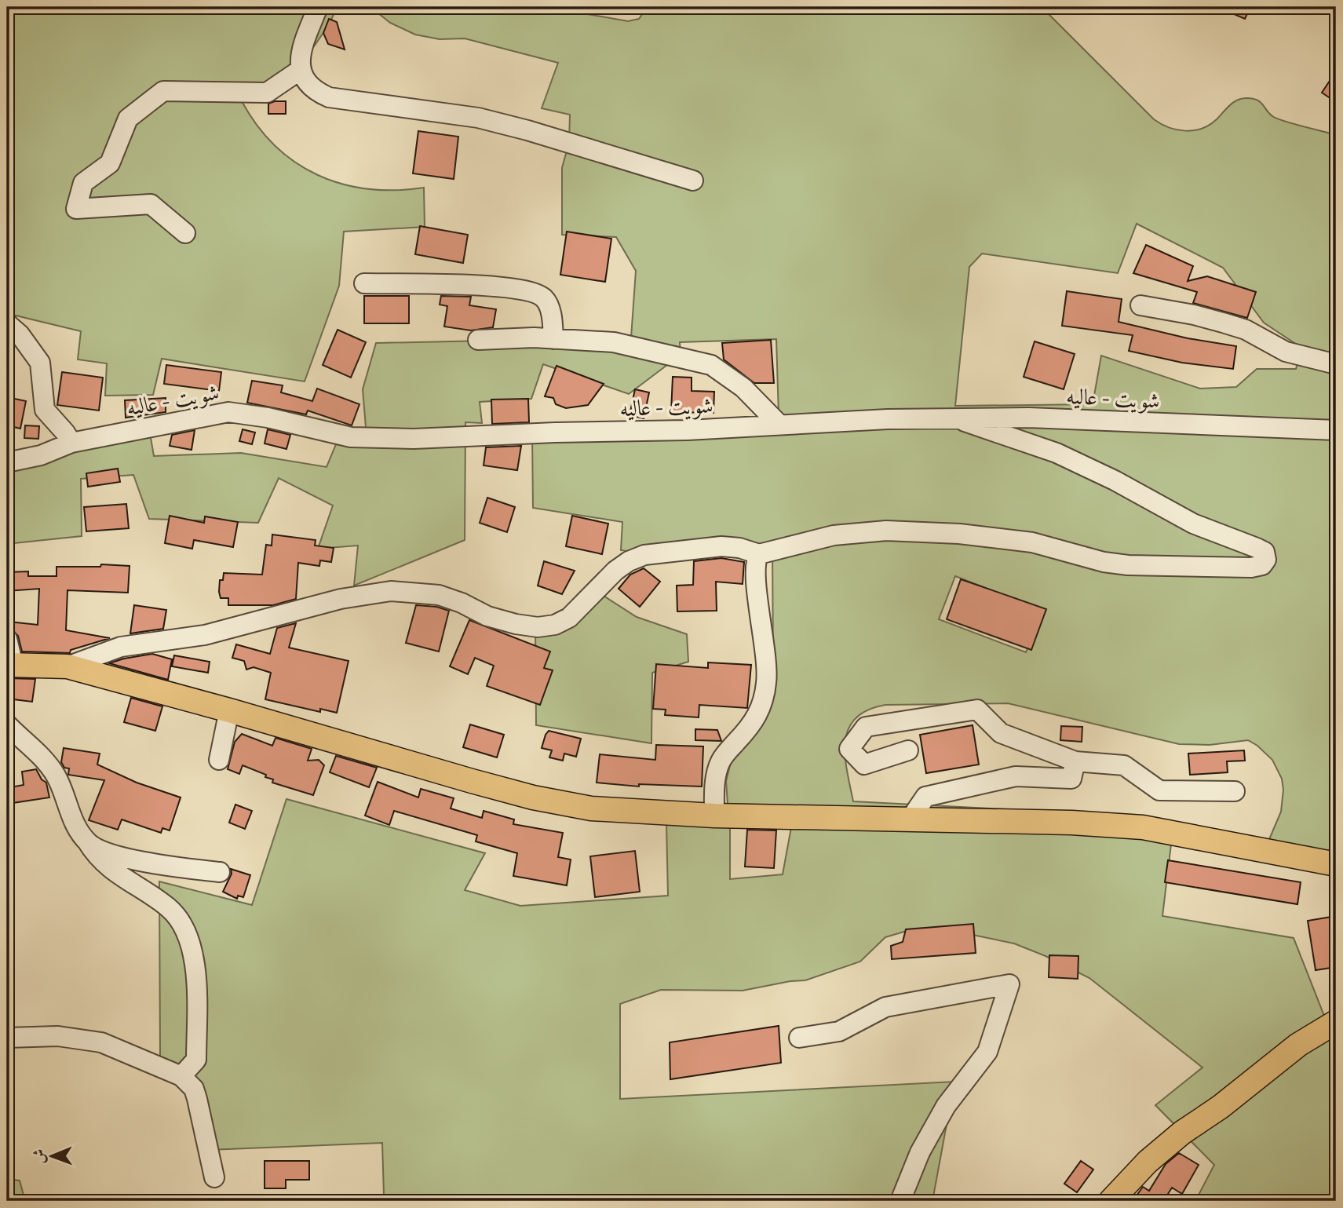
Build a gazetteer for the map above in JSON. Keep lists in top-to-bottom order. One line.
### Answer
{"streets":{"street":["شويت - عاليه"]},"north":"left"}
